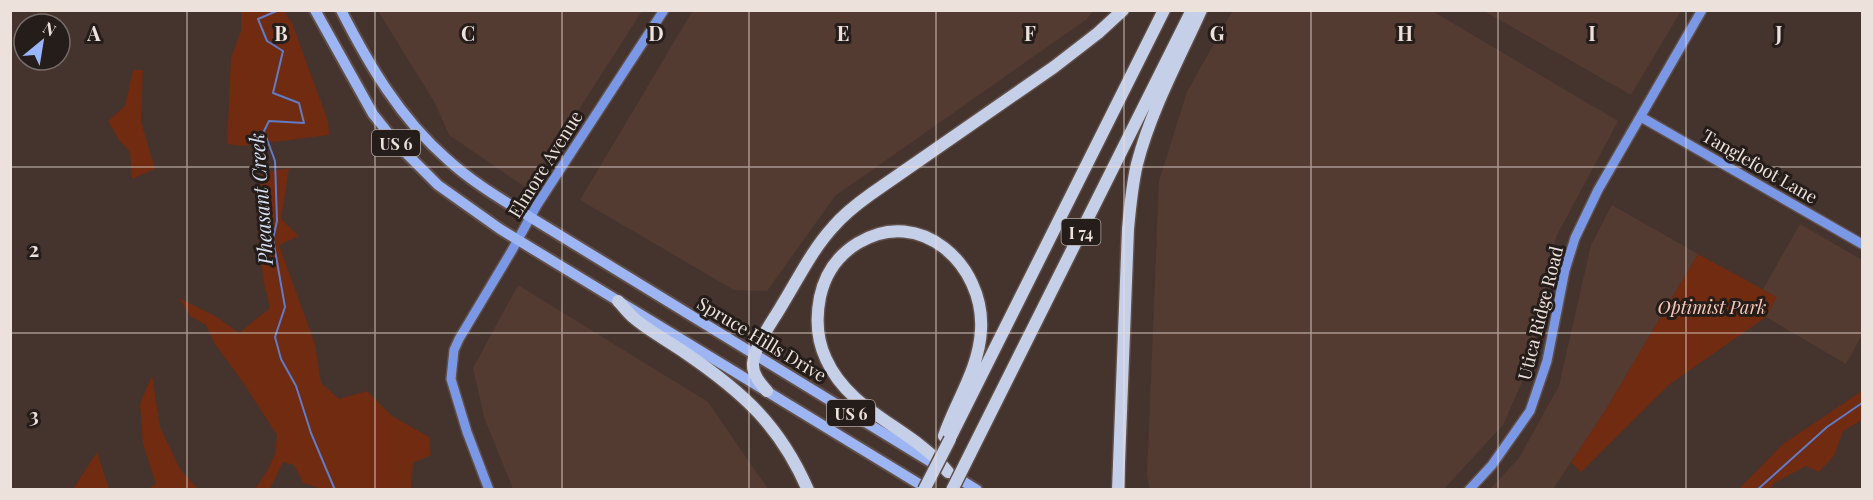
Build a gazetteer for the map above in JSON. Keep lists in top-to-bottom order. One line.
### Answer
{"streets":{"highway":["US 6","I 74"],"main road":["Elmore Avenue","Tanglefoot Lane","Utica Ridge Road","Spruce Hills Drive"]},"crossings":[["US 6","Elmore Avenue"],["US 6","Spruce Hills Drive"],["Elmore Avenue","Spruce Hills Drive"],["Tanglefoot Lane","Utica Ridge Road"]],"water":["Pheasant Creek"],"parks":["Optimist Park"],"north":"top right","grid":{"columns":["A","B","C","D","E","F","G","H","I","J"],"rows":["2","3"]}}
